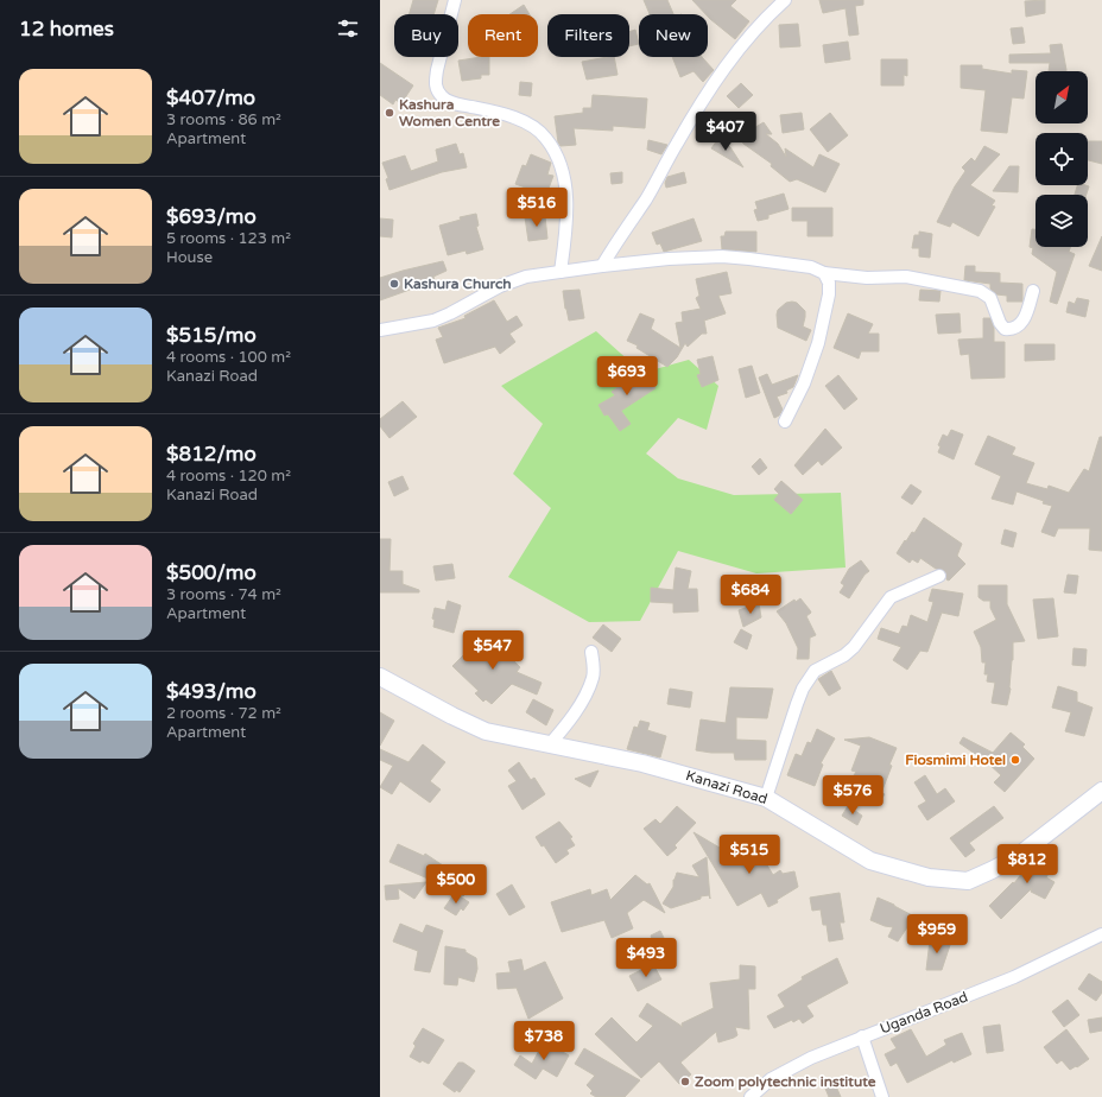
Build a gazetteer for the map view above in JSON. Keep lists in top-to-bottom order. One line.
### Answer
{"streets":{"main road":["Kanazi Road"],"street":["Uganda Road"]},"places":["Kashura Women Centre","Kashura Church","Fiosmimi Hotel","Zoom polytechnic institute"],"north":"top right","page":{"heading":"12 homes","chip":["Buy","Rent","Filters","New"],"list":[{"name":"$407/mo","note":"3 rooms · 86 m² · Apartment"},{"name":"$693/mo","note":"5 rooms · 123 m² · House"},{"name":"$515/mo","note":"4 rooms · 100 m² · Kanazi Road"},{"name":"$812/mo","note":"4 rooms · 120 m² · Kanazi Road"},{"name":"$500/mo","note":"3 rooms · 74 m² · Apartment"},{"name":"$493/mo","note":"2 rooms · 72 m² · Apartment"}],"price":["$407","$516","$693","$684","$547","$576","$515","$812","$500","$959","$493","$738"]}}
